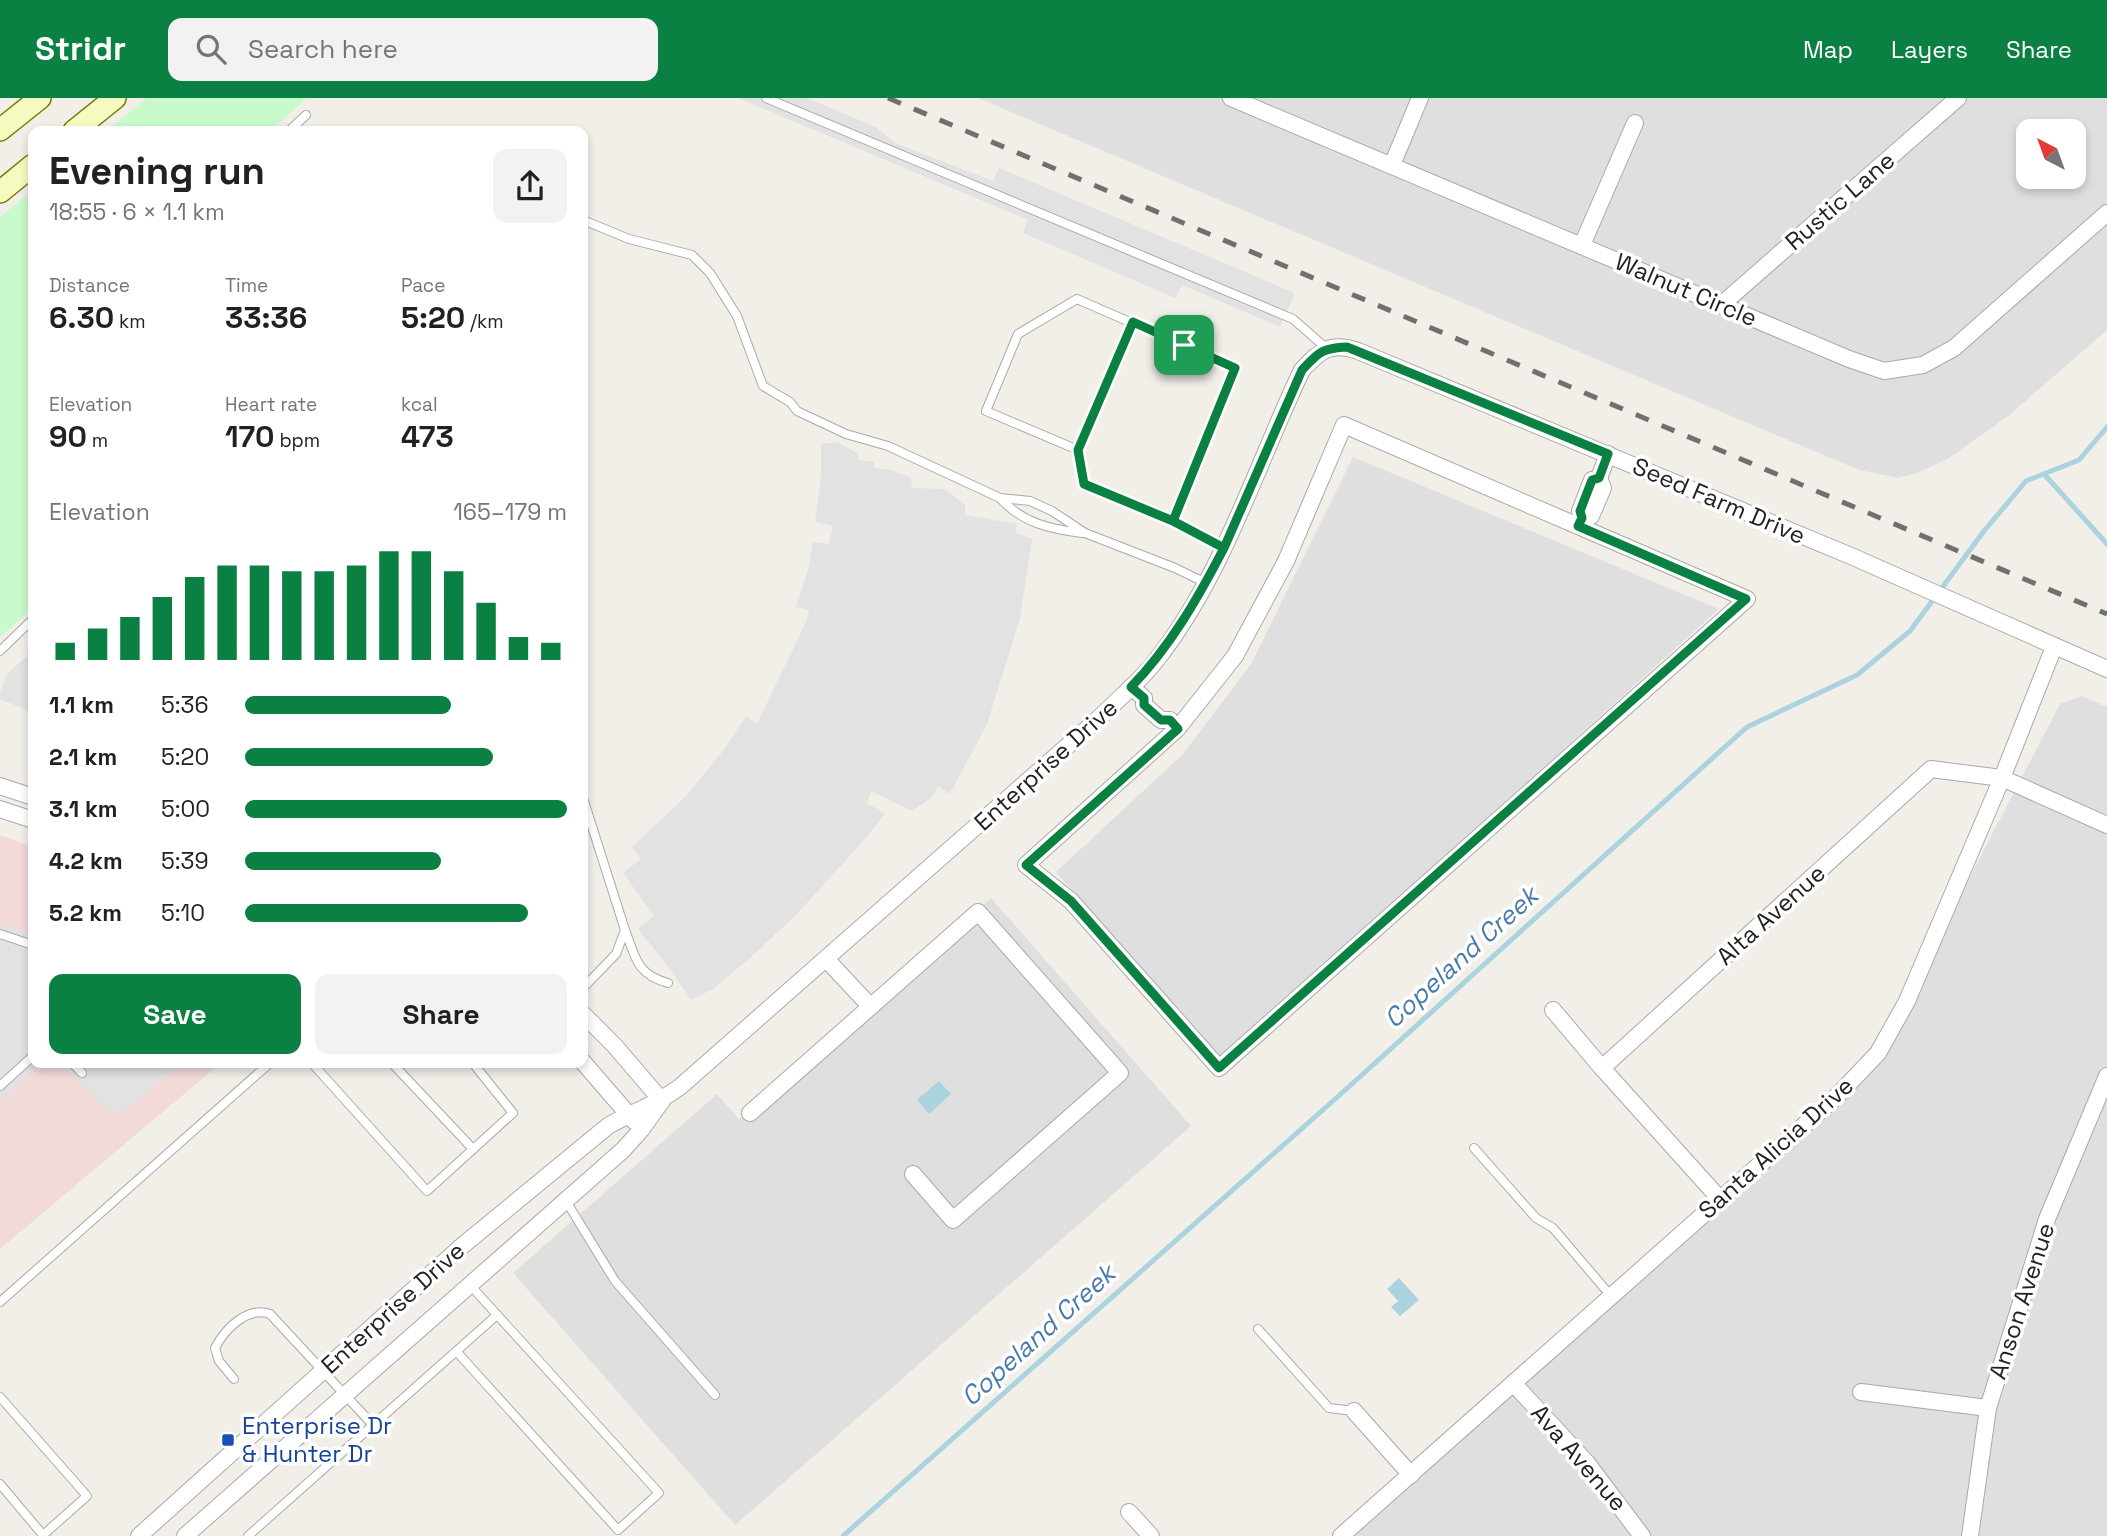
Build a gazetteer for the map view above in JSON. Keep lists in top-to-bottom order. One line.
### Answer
{"streets":{"street":["Rustic Lane","Walnut Circle","Seed Farm Drive","Enterprise Drive","Alta Avenue","Santa Alicia Drive","Anson Avenue","Ava Avenue"]},"crossings":[["Rustic Lane","Walnut Circle"],["Seed Farm Drive","Enterprise Drive"],["Seed Farm Drive","Santa Alicia Drive"],["Alta Avenue","Santa Alicia Drive"],["Santa Alicia Drive","Ava Avenue"]],"water":["Copeland Creek"],"places":{"transit":["Enterprise Dr & Hunter Dr"]},"north":"top left","page":{"header":"Stridr","search":"Search here","nav":["Map","Layers","Share"],"heading":["Evening run","18:55 · 6 × 1.1 km"],"stats":[["Distance","6.30 km"],["Time","33:36"],["Pace","5:20 /km"],["Elevation","90 m"],["Heart rate","170 bpm"],["kcal","473"]],"chart":["Elevation","165–179 m"],"list":[{"name":"1.1 km","note":"5:36"},{"name":"2.1 km","note":"5:20"},{"name":"3.1 km","note":"5:00"},{"name":"4.2 km","note":"5:39"},{"name":"5.2 km","note":"5:10"}],"buttons":["Save","Share"]}}
